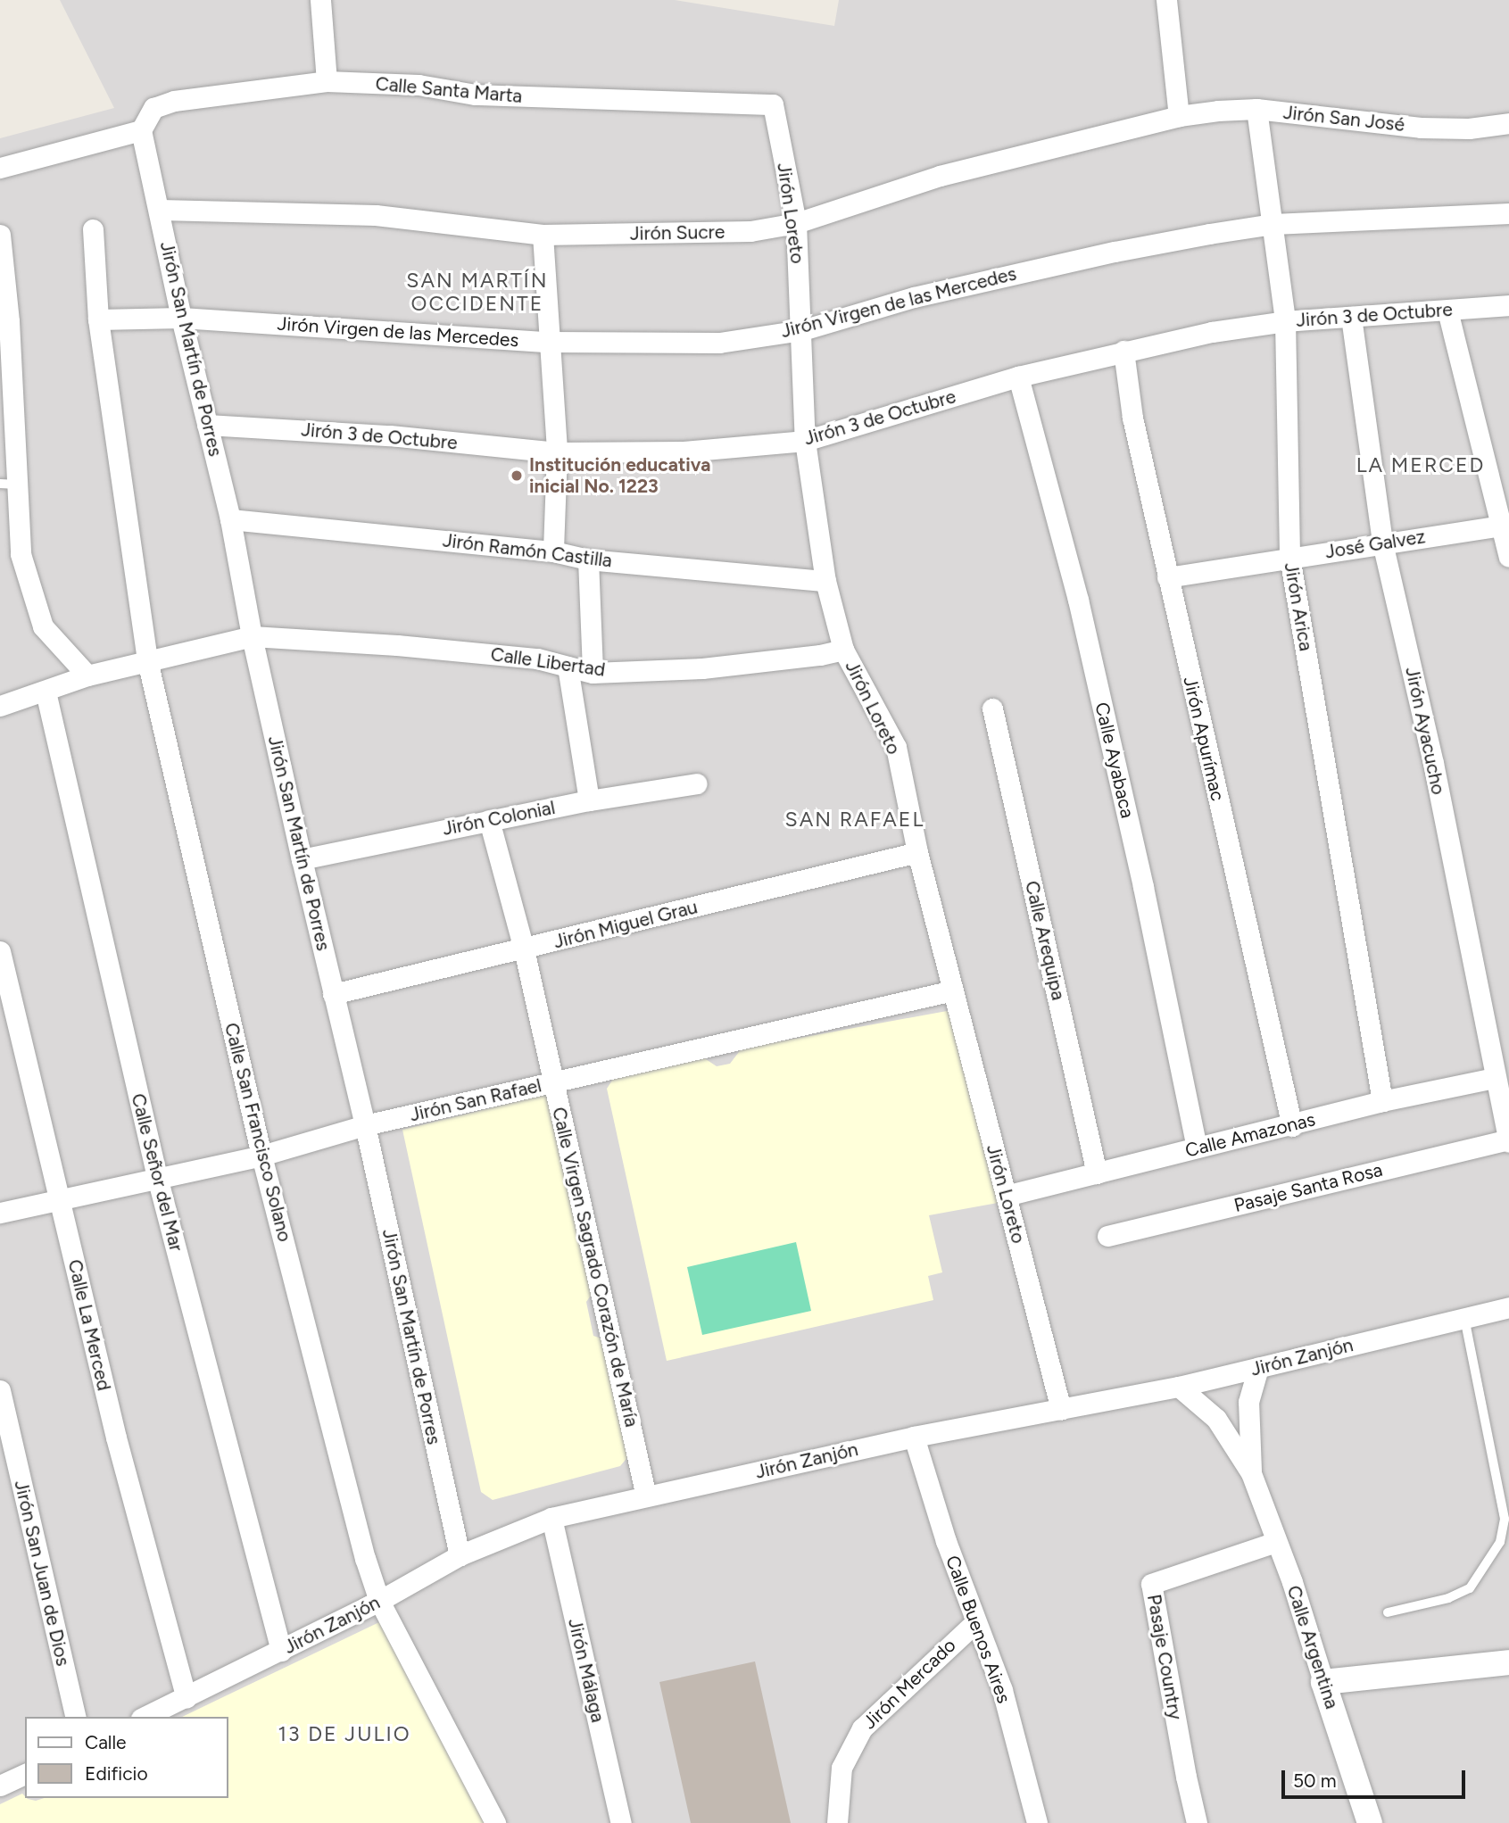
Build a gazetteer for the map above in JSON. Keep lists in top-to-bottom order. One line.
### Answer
{"streets":{"street":["Calle Santa Marta","Jirón San José","Jirón Loreto","Jirón Sucre","Jirón Virgen de las Mercedes","Jirón 3 de Octubre","Jirón San Martín de Porres","José Galvez","Jirón Ramón Castilla","Jirón Arica","Calle Libertad","Jirón Ayacucho","Jirón Apurímac","Calle Ayabaca","Jirón Colonial","Jirón Miguel Grau","Calle Arequipa","Jirón San Rafael","Calle San Francisco Solano","Calle Amazonas","Calle Señor del Mar","Pasaje Santa Rosa","Calle Virgen Sagrado Corazón de María","Calle La Merced","Jirón Zanjón","Jirón San Juan de Dios","Calle Buenos Aires","Calle Argentina","Pasaje Country","Jirón Málaga","Jirón Mercado"]},"crossings":[["Calle Santa Marta","Jirón Loreto"],["Calle Santa Marta","Jirón San Martín de Porres"],["Jirón San José","Jirón Sucre"],["Jirón San José","Jirón Arica"],["Jirón Loreto","Jirón Sucre"],["Jirón Loreto","Jirón Virgen de las Mercedes"],["Jirón Loreto","Jirón 3 de Octubre"],["Jirón Loreto","Jirón Ramón Castilla"],["Jirón Loreto","Calle Libertad"],["Jirón Loreto","Jirón Miguel Grau"],["Jirón Loreto","Jirón San Rafael"],["Jirón Loreto","Calle Amazonas"],["Jirón Loreto","Jirón Zanjón"],["Jirón Sucre","Jirón San Martín de Porres"],["Jirón Virgen de las Mercedes","Jirón San Martín de Porres"],["Jirón Virgen de las Mercedes","Jirón Arica"],["Jirón Virgen de las Mercedes","Calle San Francisco Solano"],["Jirón 3 de Octubre","Jirón San Martín de Porres"],["Jirón 3 de Octubre","Jirón Arica"],["Jirón 3 de Octubre","Jirón Ayacucho"],["Jirón 3 de Octubre","Jirón Apurímac"],["Jirón 3 de Octubre","Calle Ayabaca"],["Jirón San Martín de Porres","Jirón Ramón Castilla"],["Jirón San Martín de Porres","Calle Libertad"],["Jirón San Martín de Porres","Jirón Colonial"],["Jirón San Martín de Porres","Jirón Miguel Grau"],["Jirón San Martín de Porres","Jirón San Rafael"],["Jirón San Martín de Porres","Jirón Zanjón"],["José Galvez","Jirón Arica"],["José Galvez","Jirón Ayacucho"],["José Galvez","Jirón Apurímac"],["Jirón Arica","Calle Amazonas"],["Calle Libertad","Calle San Francisco Solano"],["Calle Libertad","Calle Señor del Mar"],["Jirón Ayacucho","Calle Amazonas"],["Jirón Ayacucho","Pasaje Santa Rosa"],["Jirón Apurímac","Calle Amazonas"],["Calle Ayabaca","Calle Amazonas"],["Jirón Colonial","Calle Virgen Sagrado Corazón de María"],["Jirón Miguel Grau","Calle Virgen Sagrado Corazón de María"],["Calle Arequipa","Calle Amazonas"],["Jirón San Rafael","Calle San Francisco Solano"],["Jirón San Rafael","Calle Señor del Mar"],["Jirón San Rafael","Calle Virgen Sagrado Corazón de María"],["Jirón San Rafael","Calle La Merced"],["Calle San Francisco Solano","Jirón Zanjón"],["Calle Señor del Mar","Jirón Zanjón"],["Calle Virgen Sagrado Corazón de María","Jirón Zanjón"],["Calle La Merced","Jirón Zanjón"],["Jirón Zanjón","Calle Buenos Aires"],["Jirón Zanjón","Calle Argentina"],["Jirón Zanjón","Jirón Málaga"],["Calle Buenos Aires","Jirón Mercado"],["Calle Argentina","Pasaje Country"]],"districts":["SAN MARTÍN OCCIDENTE","LA MERCED","SAN RAFAEL","13 DE JULIO"],"places":["Institución educativa inicial No. 1223"],"legend":["Calle","Edificio"],"scale_bar":"50 m"}
